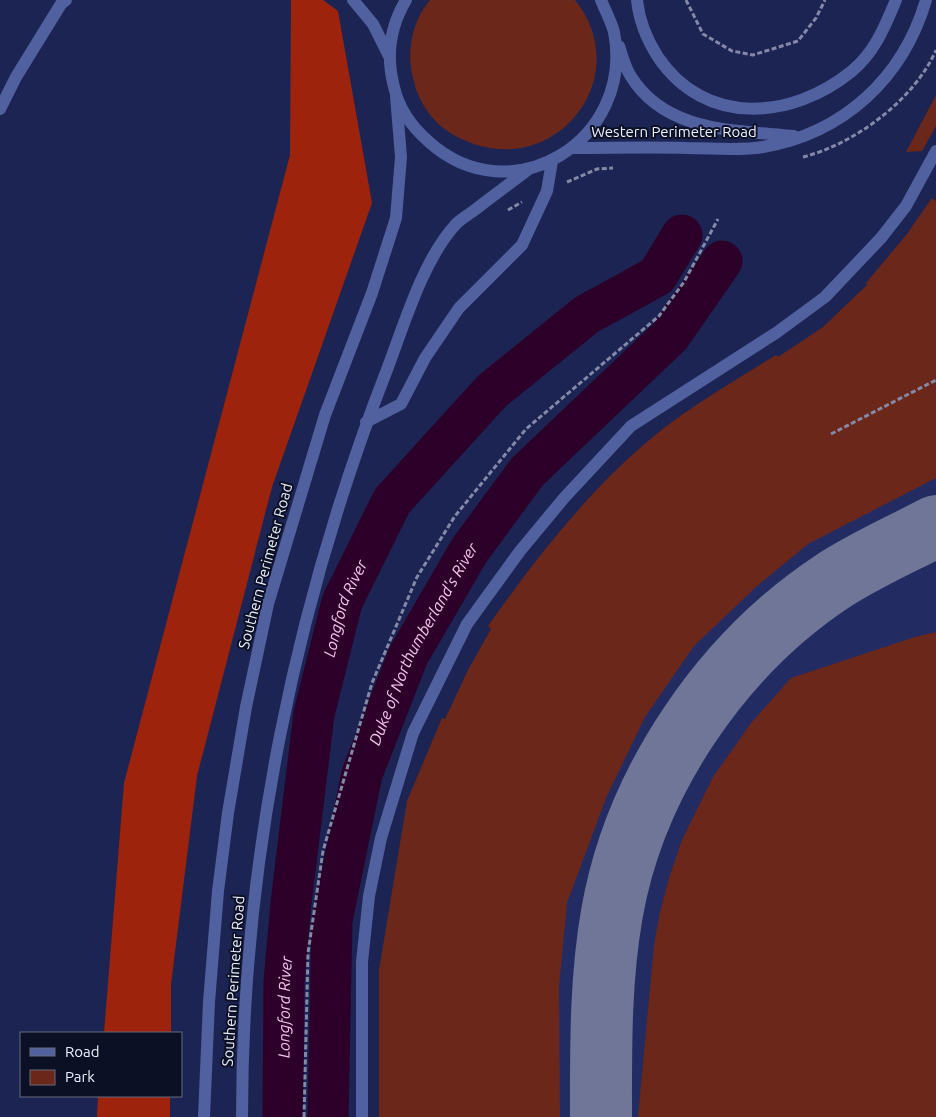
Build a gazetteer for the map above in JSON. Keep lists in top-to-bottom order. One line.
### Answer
{"streets":{"street":["Western Perimeter Road","Southern Perimeter Road"]},"water":["Longford River","Duke of Northumberland's River"],"legend":["Road","Park"]}
